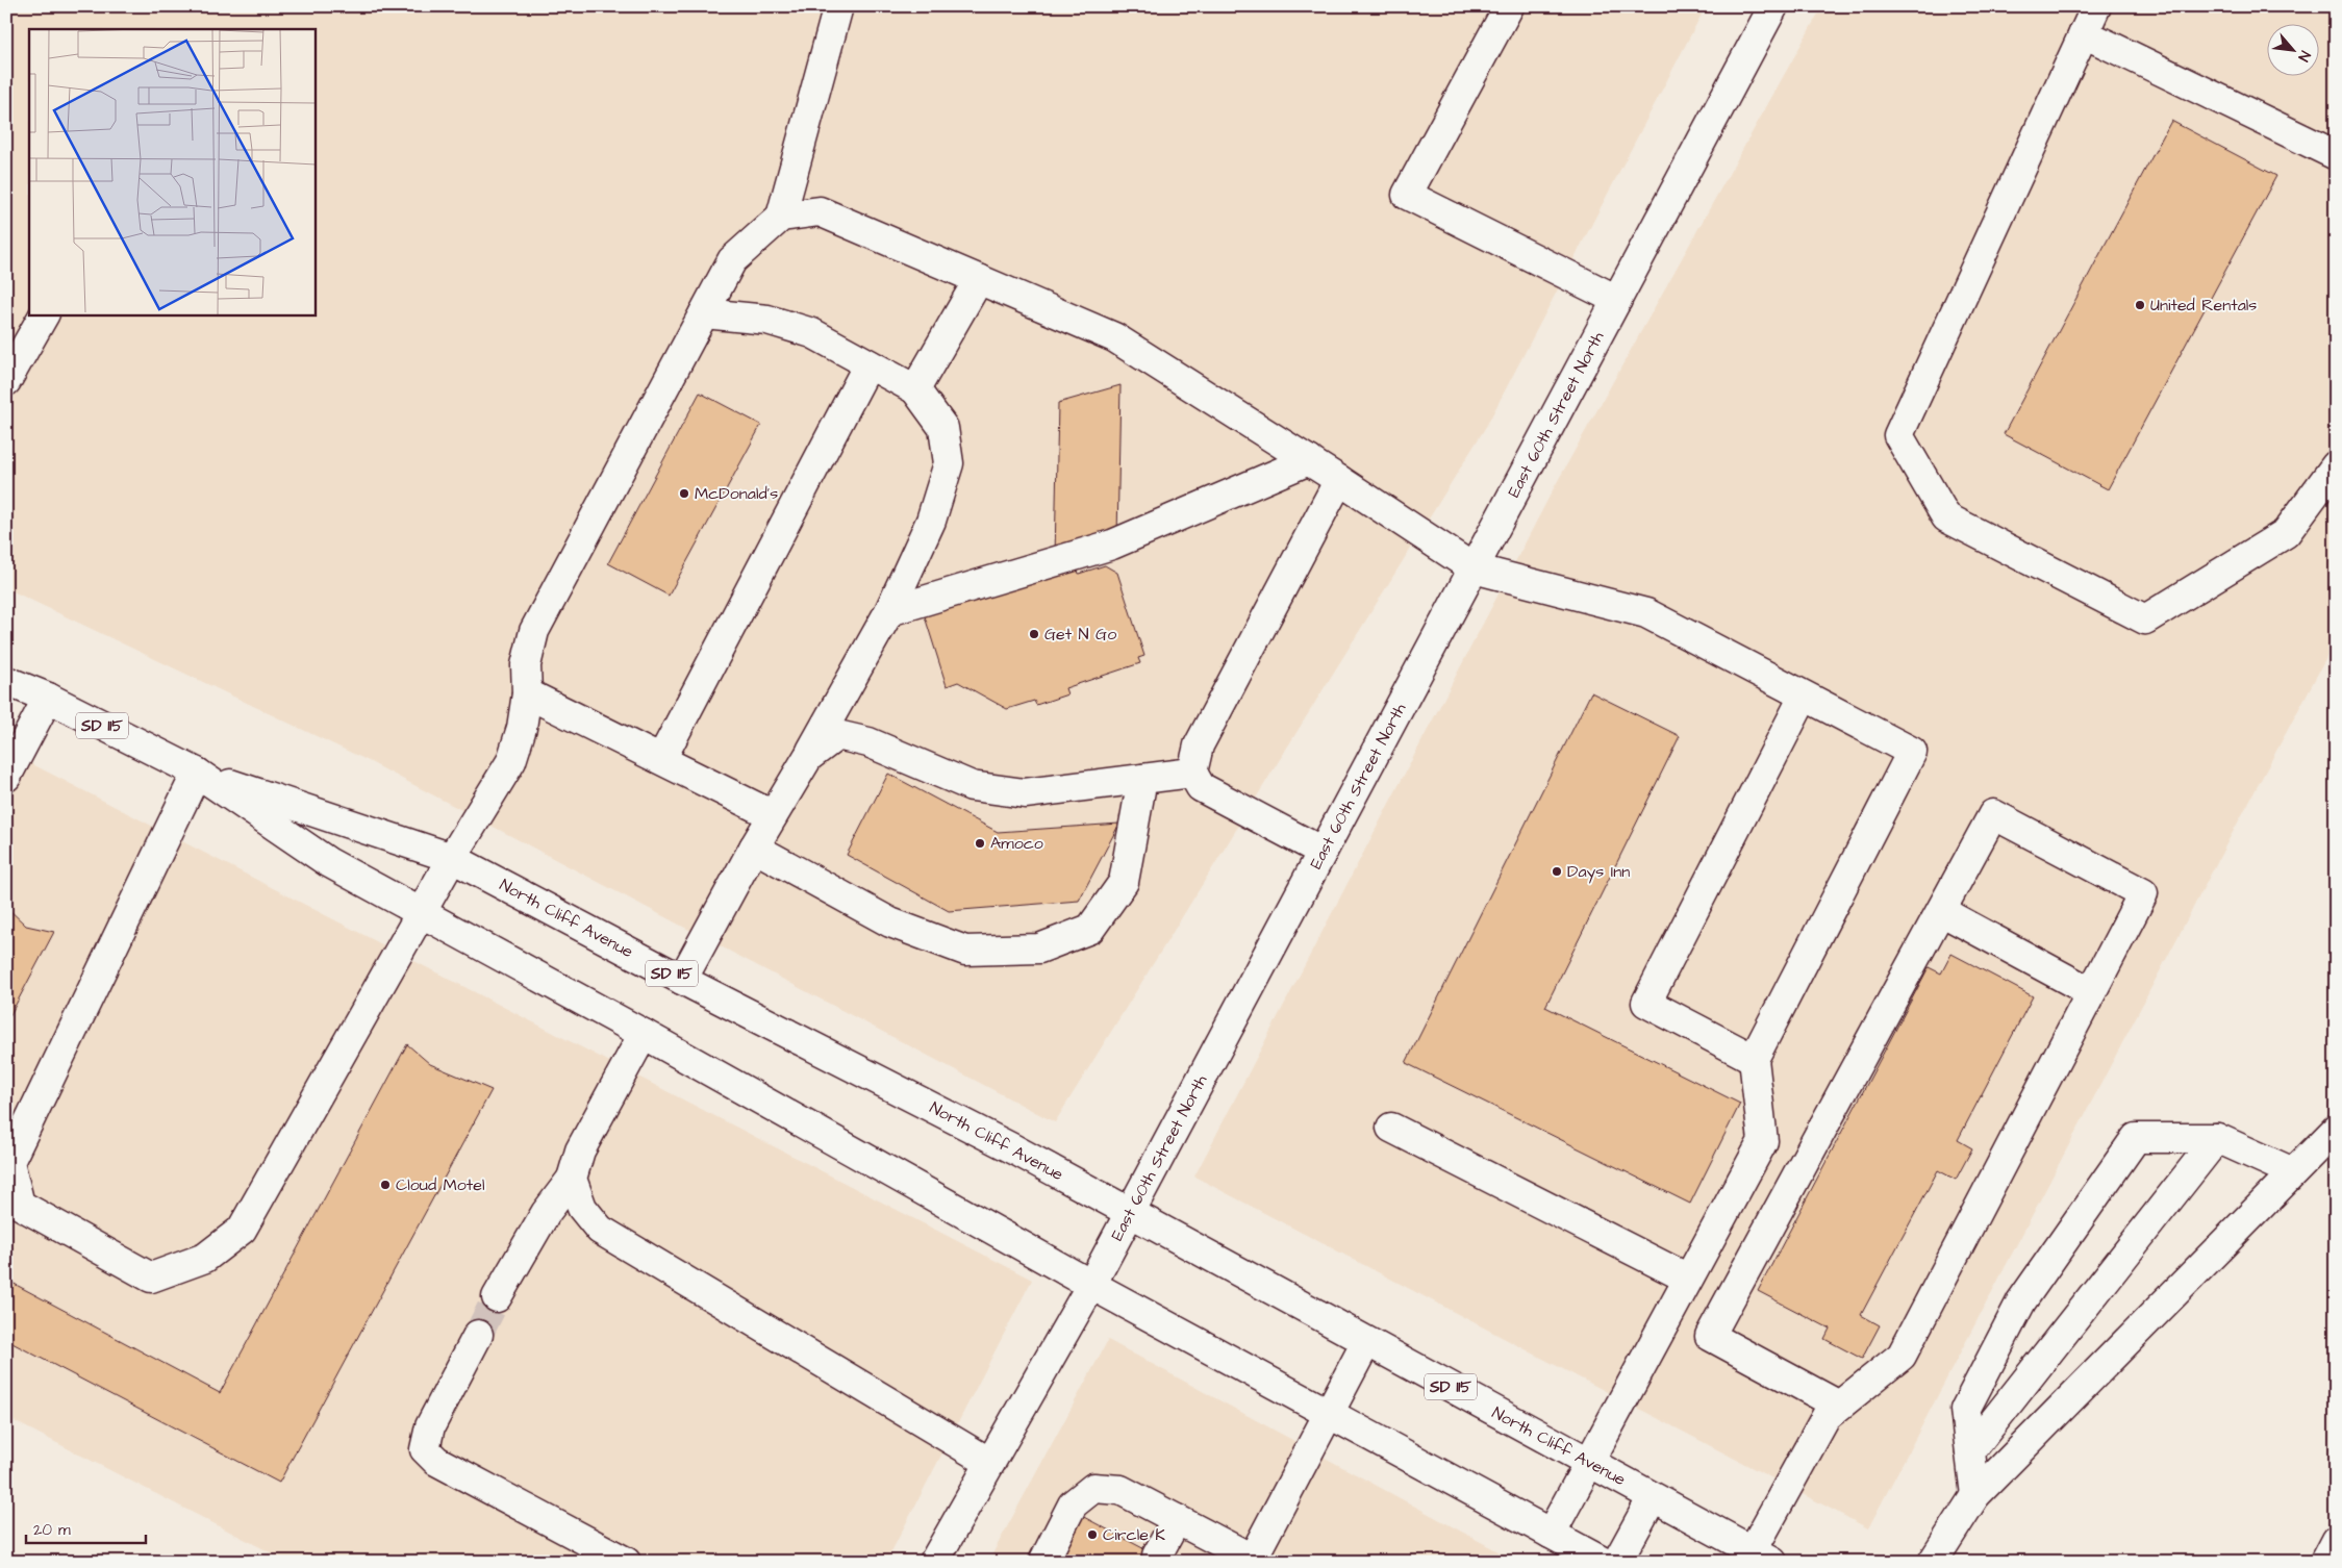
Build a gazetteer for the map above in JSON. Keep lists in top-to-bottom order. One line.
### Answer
{"streets":{"main road":["East 60th Street North","SD 115","North Cliff Avenue"]},"crossings":[["East 60th Street North","North Cliff Avenue"]],"places":["United Rentals","McDonald's","Get N Go","Amoco","Days Inn","Cloud Motel","Circle K"],"scale_bar":"20 m","north":"bottom right"}
